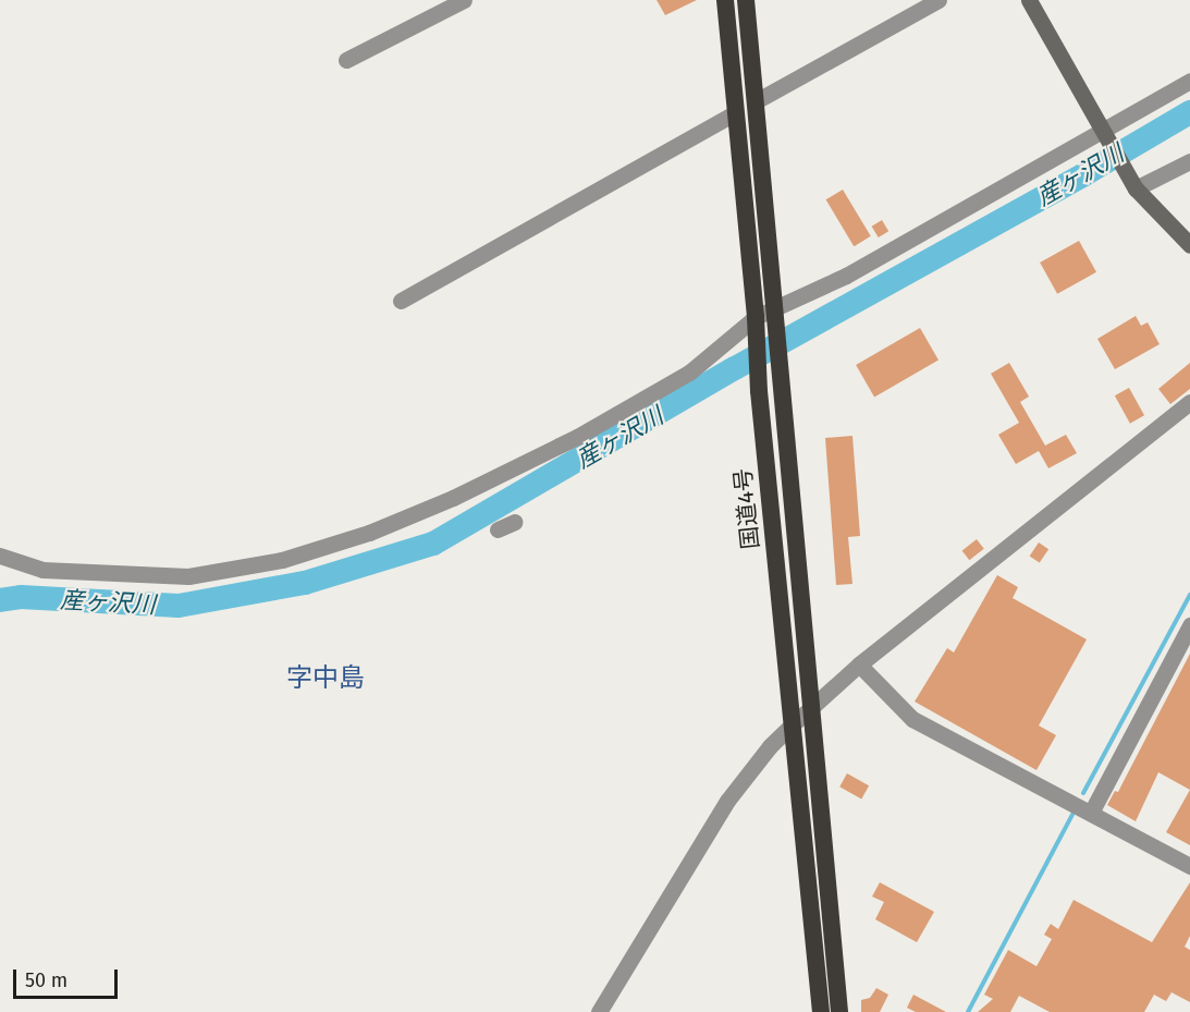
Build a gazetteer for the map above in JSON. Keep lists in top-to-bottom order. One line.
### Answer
{"streets":{"highway":["国道4号"]},"districts":["字中島"],"water":["産ヶ沢川"],"scale_bar":"50 m"}
